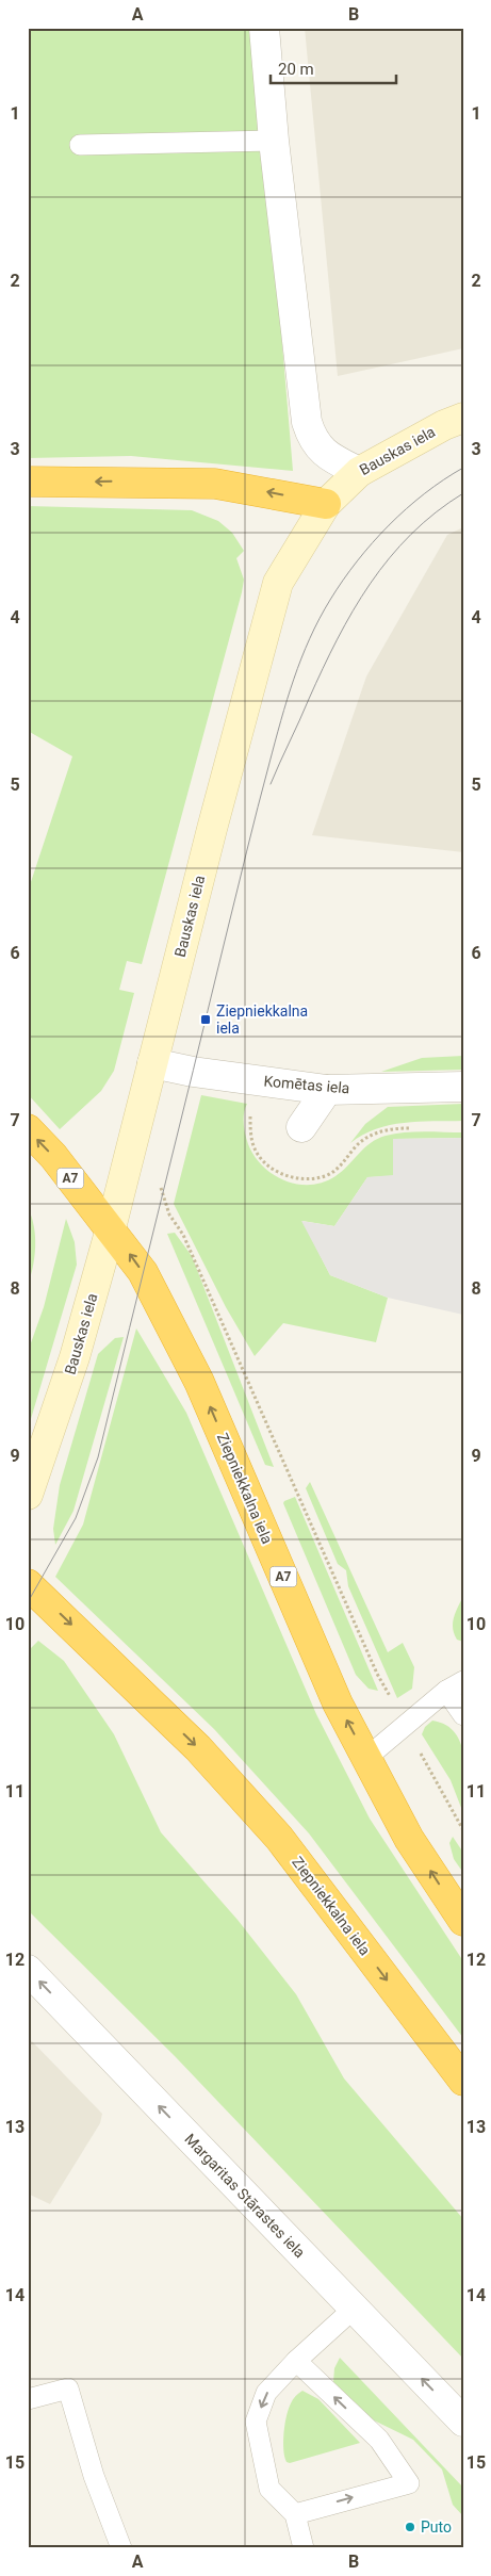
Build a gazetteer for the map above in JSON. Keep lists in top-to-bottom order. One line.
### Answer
{"streets":{"highway":["A7","Ziepniekkalna iela"],"street":["Bauskas iela","Komētas iela","Margaritas Stārastes iela"]},"crossings":[["Bauskas iela","Komētas iela"],["Bauskas iela","A7"],["Bauskas iela","Ziepniekkalna iela"],["A7","Ziepniekkalna iela"]],"one_way":["Margaritas Stārastes iela"],"places":{"transit":["Ziepniekkalna iela"],"other":["Puto"]},"scale_bar":"20 m","grid":{"columns":["A","B"],"rows":["1","2","3","4","5","6","7","8","9","10","11","12","13","14","15"]}}
